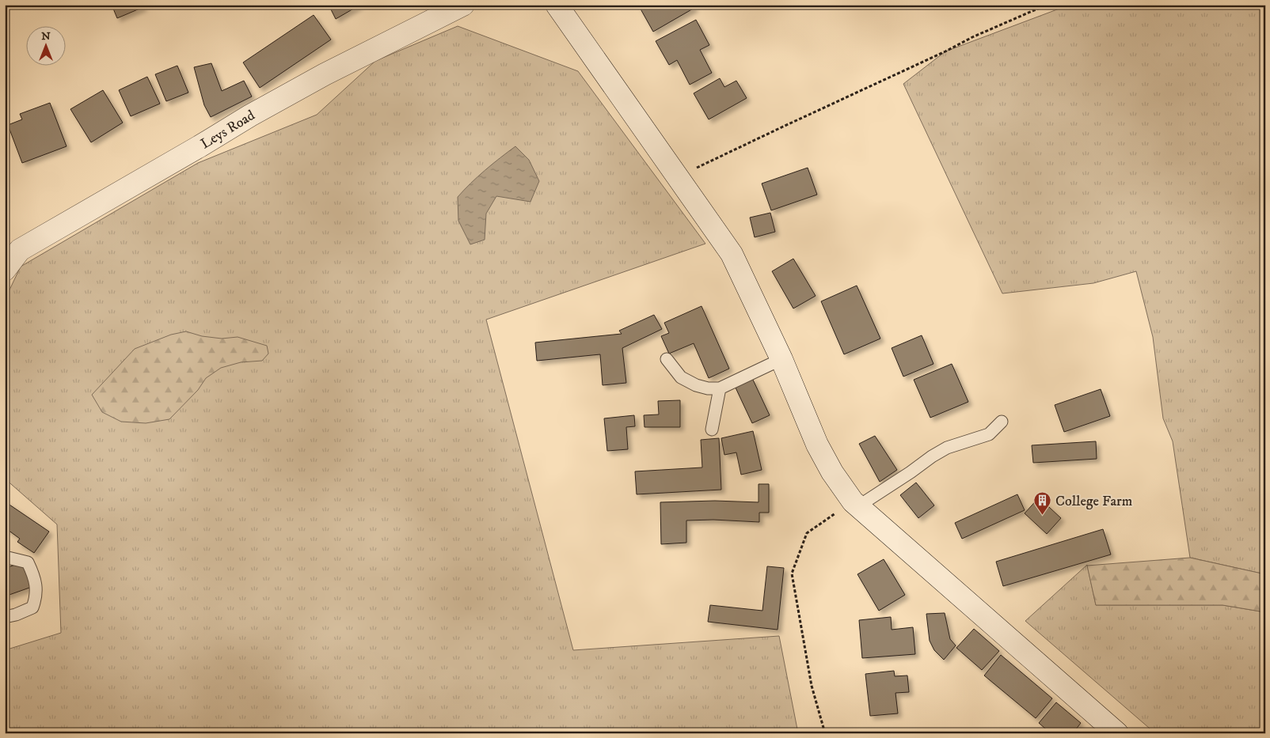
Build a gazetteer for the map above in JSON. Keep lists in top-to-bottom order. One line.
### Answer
{"streets":{"main road":["Leys Road"]},"places":{"building":["College Farm"]},"north":"top"}
